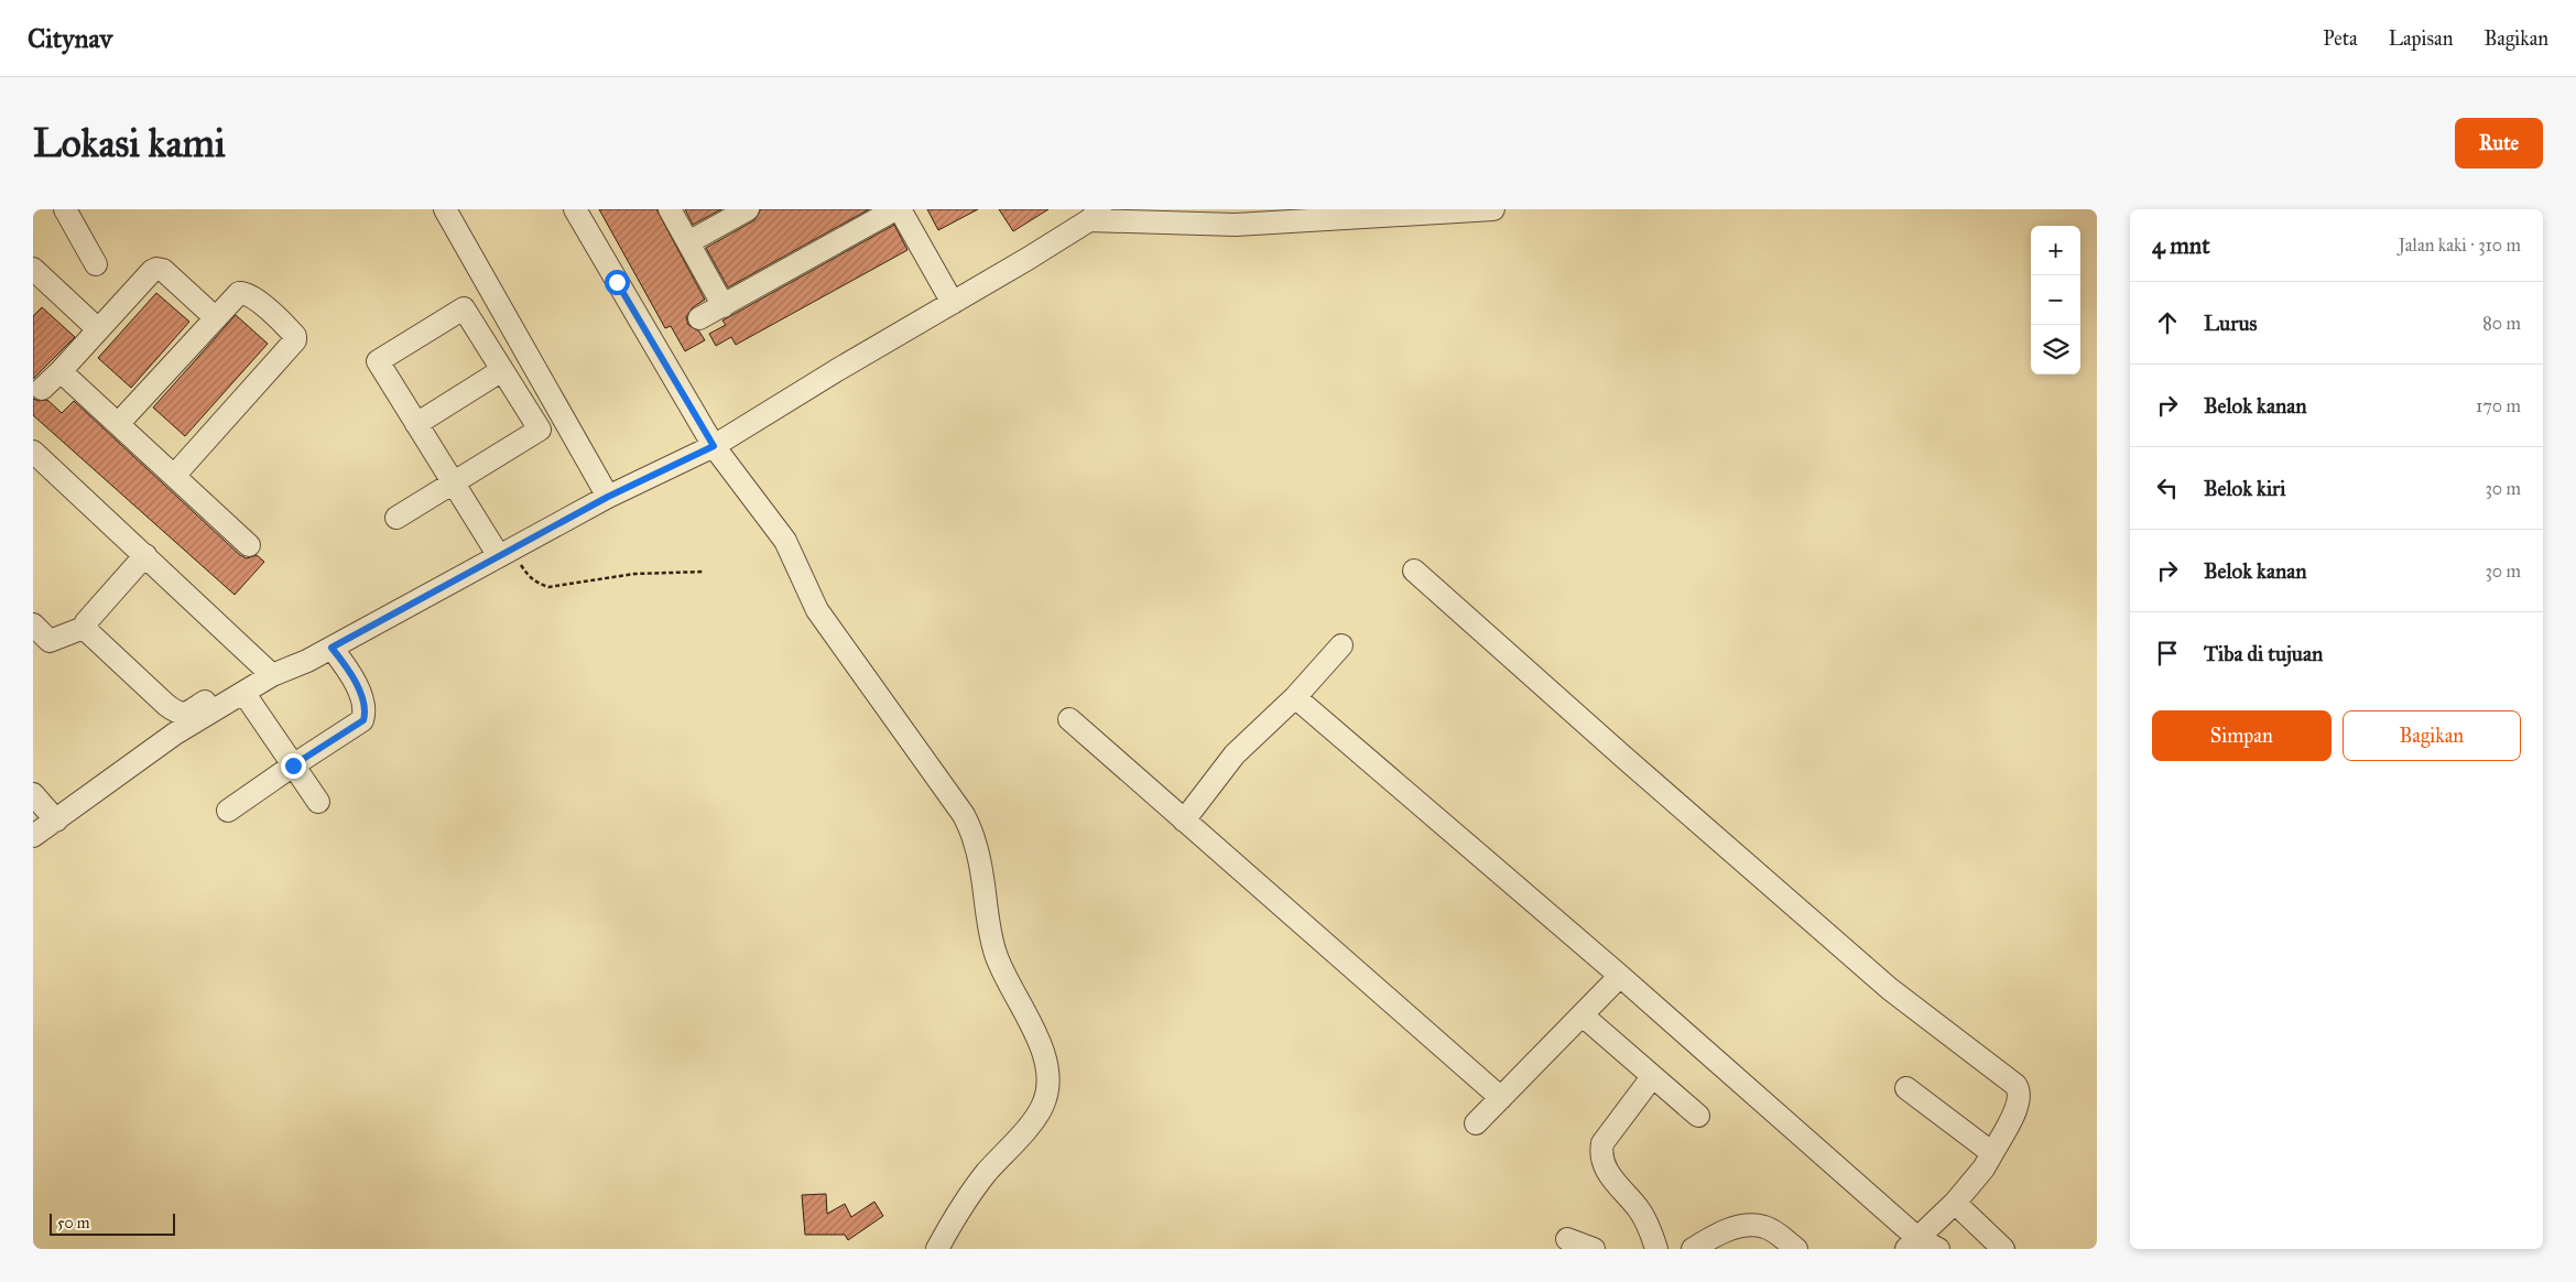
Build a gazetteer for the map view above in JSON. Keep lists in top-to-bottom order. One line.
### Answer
{"scale_bar":"50 m","page":{"header":"Citynav","nav":["Peta","Lapisan","Bagikan"],"buttons":["Rute",["Simpan","Bagikan"]],"title":"Lokasi kami","heading":["4 mnt","Jalan kaki · 310 m"],"map_buttons":["+","−"],"list":[["Lurus","80 m"],["Belok kanan","170 m"],["Belok kiri","30 m"],["Belok kanan","30 m"],"Tiba di tujuan"],"scale":"50 m"}}
